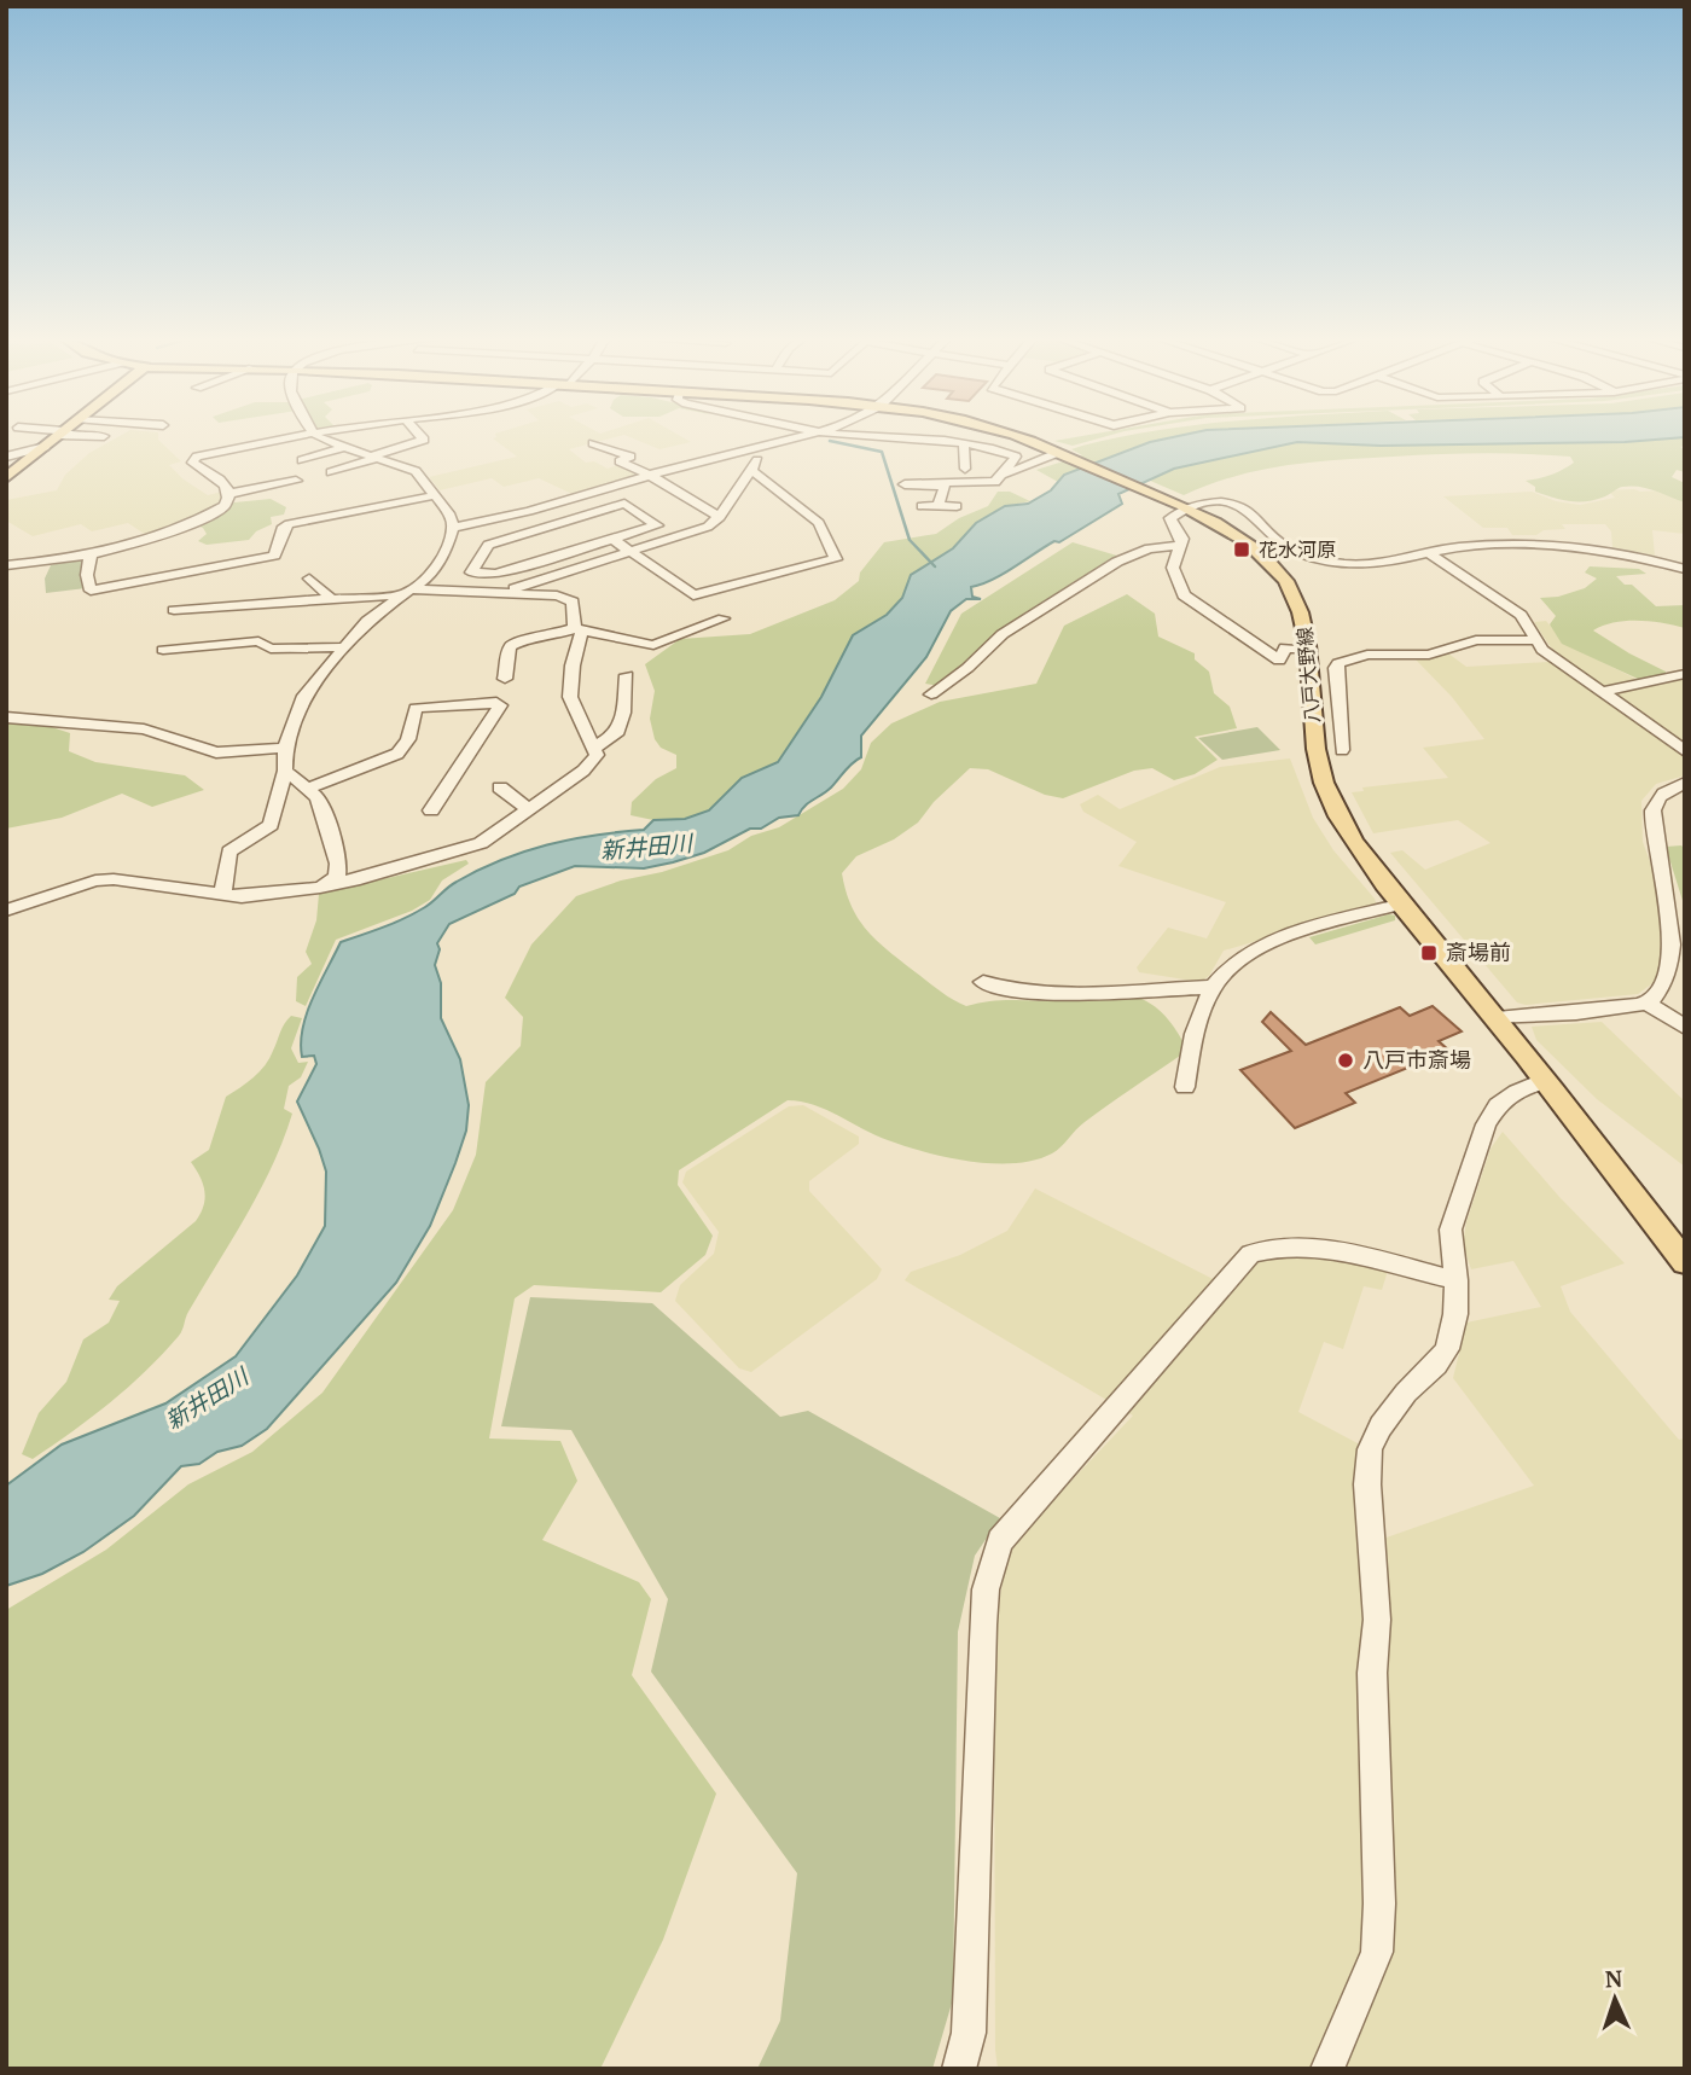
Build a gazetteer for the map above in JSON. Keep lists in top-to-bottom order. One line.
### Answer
{"streets":{"main road":["八戸大野線"]},"water":["新井田川"],"places":{"transit":["花水河原","斎場前"],"other":["八戸市斎場"]},"north":"top"}
